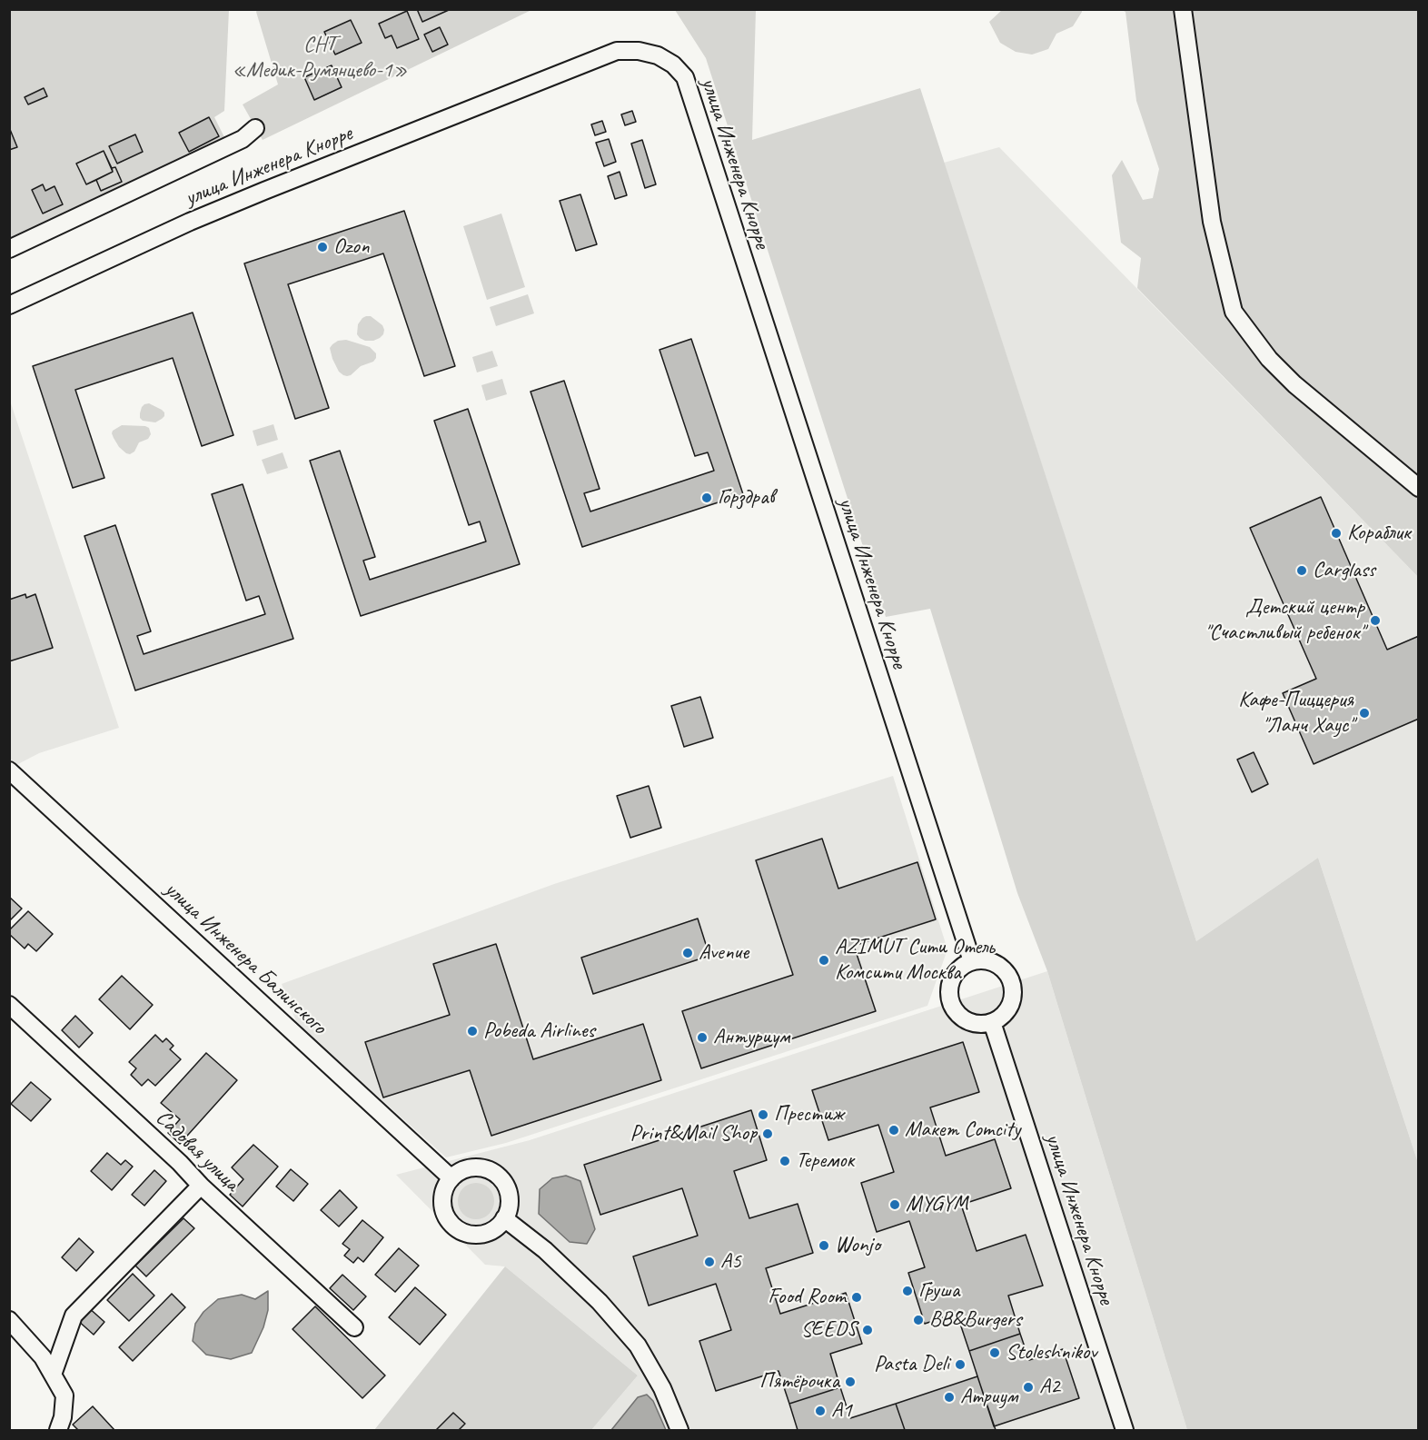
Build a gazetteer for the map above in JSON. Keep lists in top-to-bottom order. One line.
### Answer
{"streets":{"street":["улица Инженера Кнорре","улица Инженера Балинского","Садовая улица"]},"parks":["СНТ «Медик-Румянцево-1»"],"places":["Ozon","Горздрав","Кораблик","Carglass","Детский центр \"Счастливый ребенок\"","Кафе-Пиццерия \"Ланч Хаус\"","Avenue","AZIMUT Сити Отель Комсити Москва","Pobeda Airlines","Антуриум","Престиж","Макет Comcity","Print&Mail Shop","Теремок","MYGYM","Wonjo","А5","Груша","Food Room","BB&Burgers","SEEDS","Stoleshnikov","Pasta Deli","Пятёрочка","А2","Атриум","А1"]}
